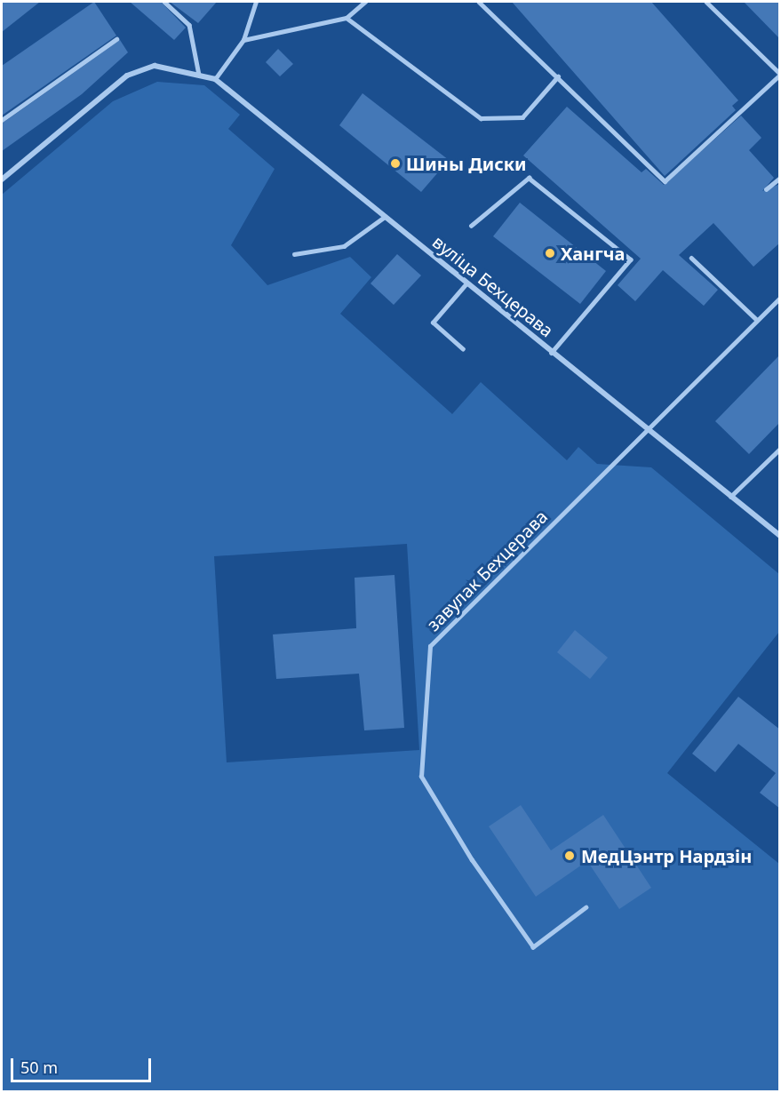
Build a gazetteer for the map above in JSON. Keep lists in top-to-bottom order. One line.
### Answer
{"streets":{"street":["вуліца Бехцерава"],"lane":["завулак Бехцерава"]},"crossings":[["вуліца Бехцерава","завулак Бехцерава"]],"places":["Шины Диски","Хангча","МедЦэнтр Нардзін"],"scale_bar":"50 m"}
